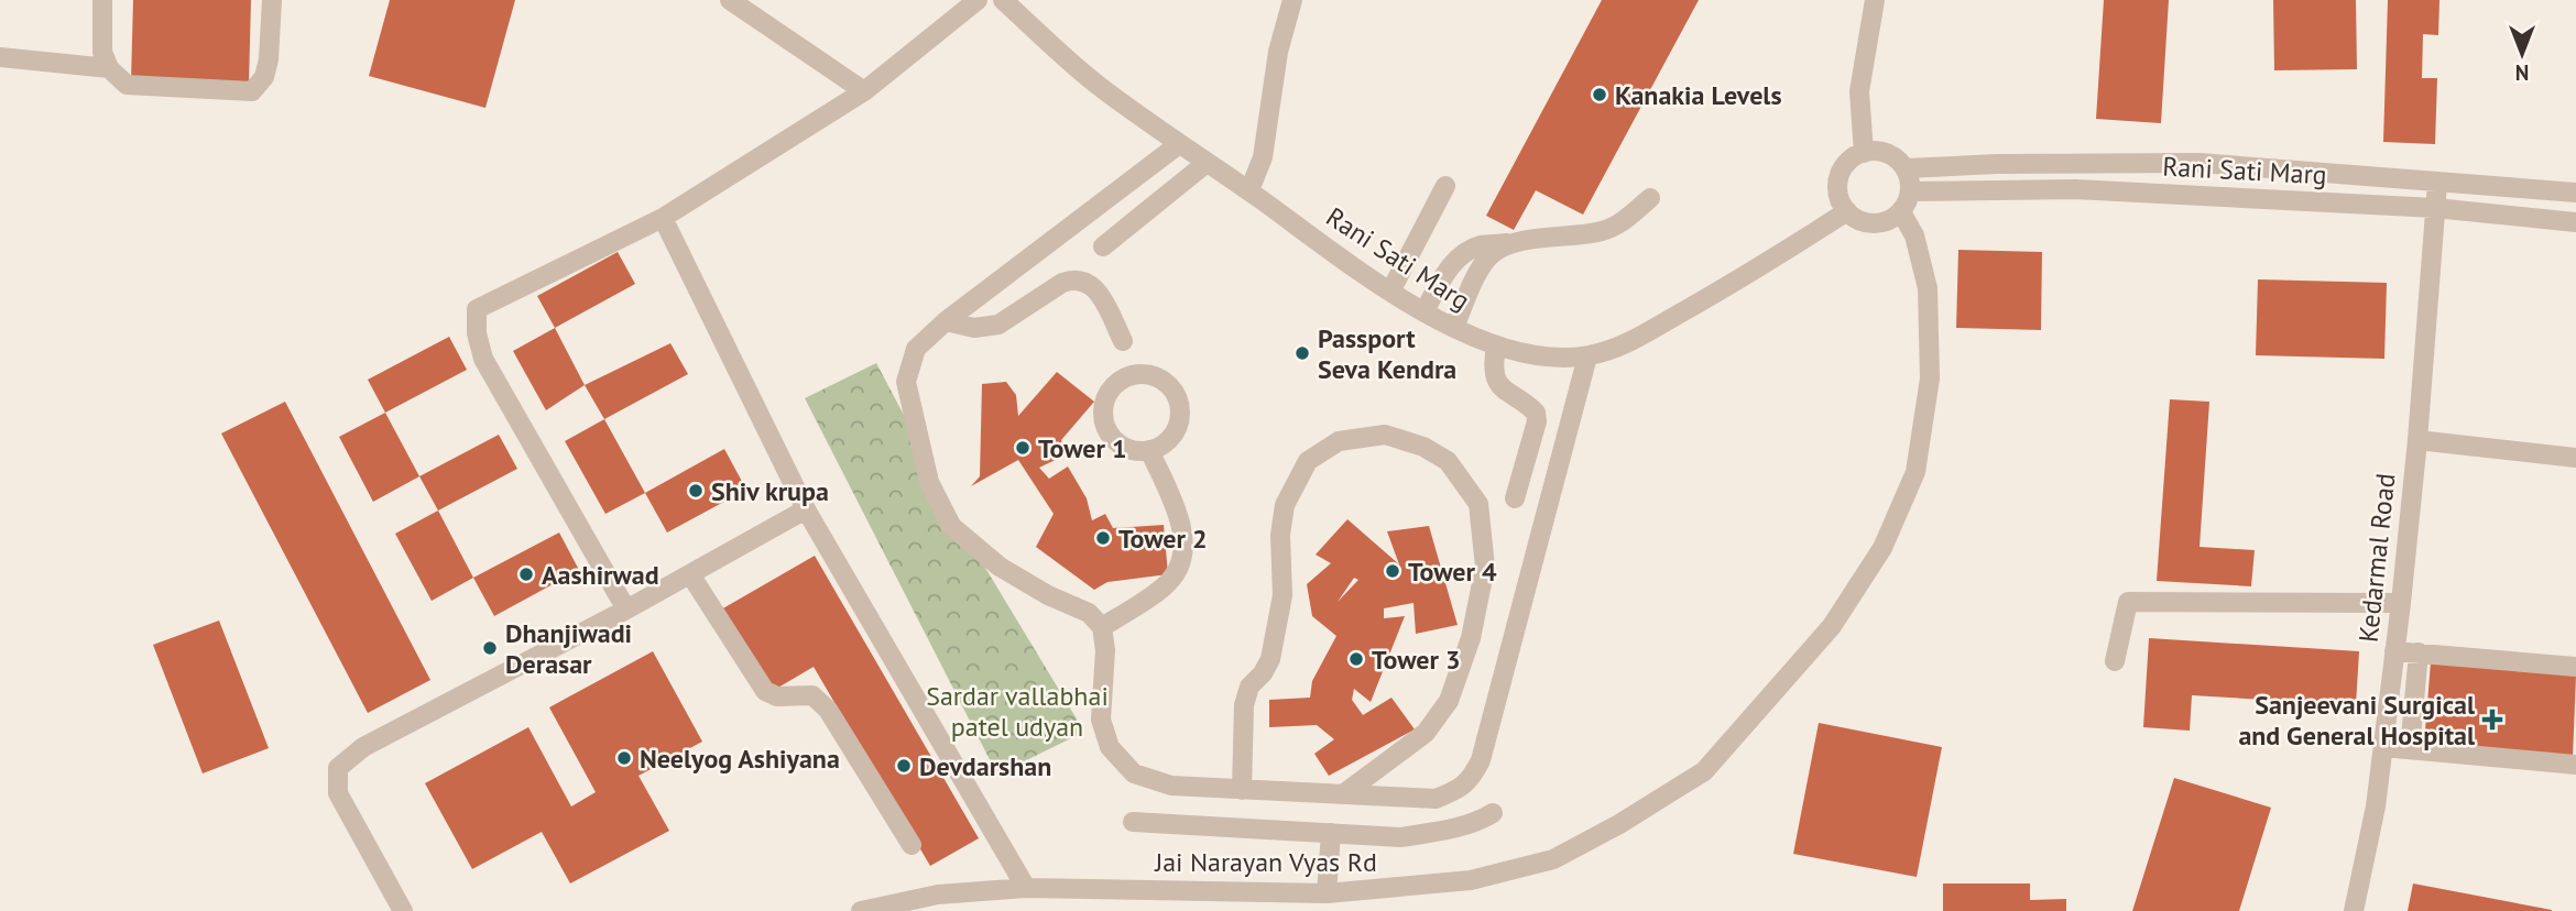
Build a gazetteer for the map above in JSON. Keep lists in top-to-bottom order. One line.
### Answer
{"streets":{"street":["Rani Sati Marg","Kedarmal Road","Jai Narayan Vyas Rd"]},"crossings":[["Rani Sati Marg","Kedarmal Road"],["Rani Sati Marg","Jai Narayan Vyas Rd"]],"parks":["Sardar vallabhai patel udyan"],"places":{"other":["Kanakia Levels","Passport Seva Kendra","Tower 1","Shiv krupa","Tower 2","Tower 4","Aashirwad","Dhanjiwadi Derasar","Tower 3","Neelyog Ashiyana","Devdarshan"],"health":["Sanjeevani Surgical and General Hospital"]},"north":"bottom"}
